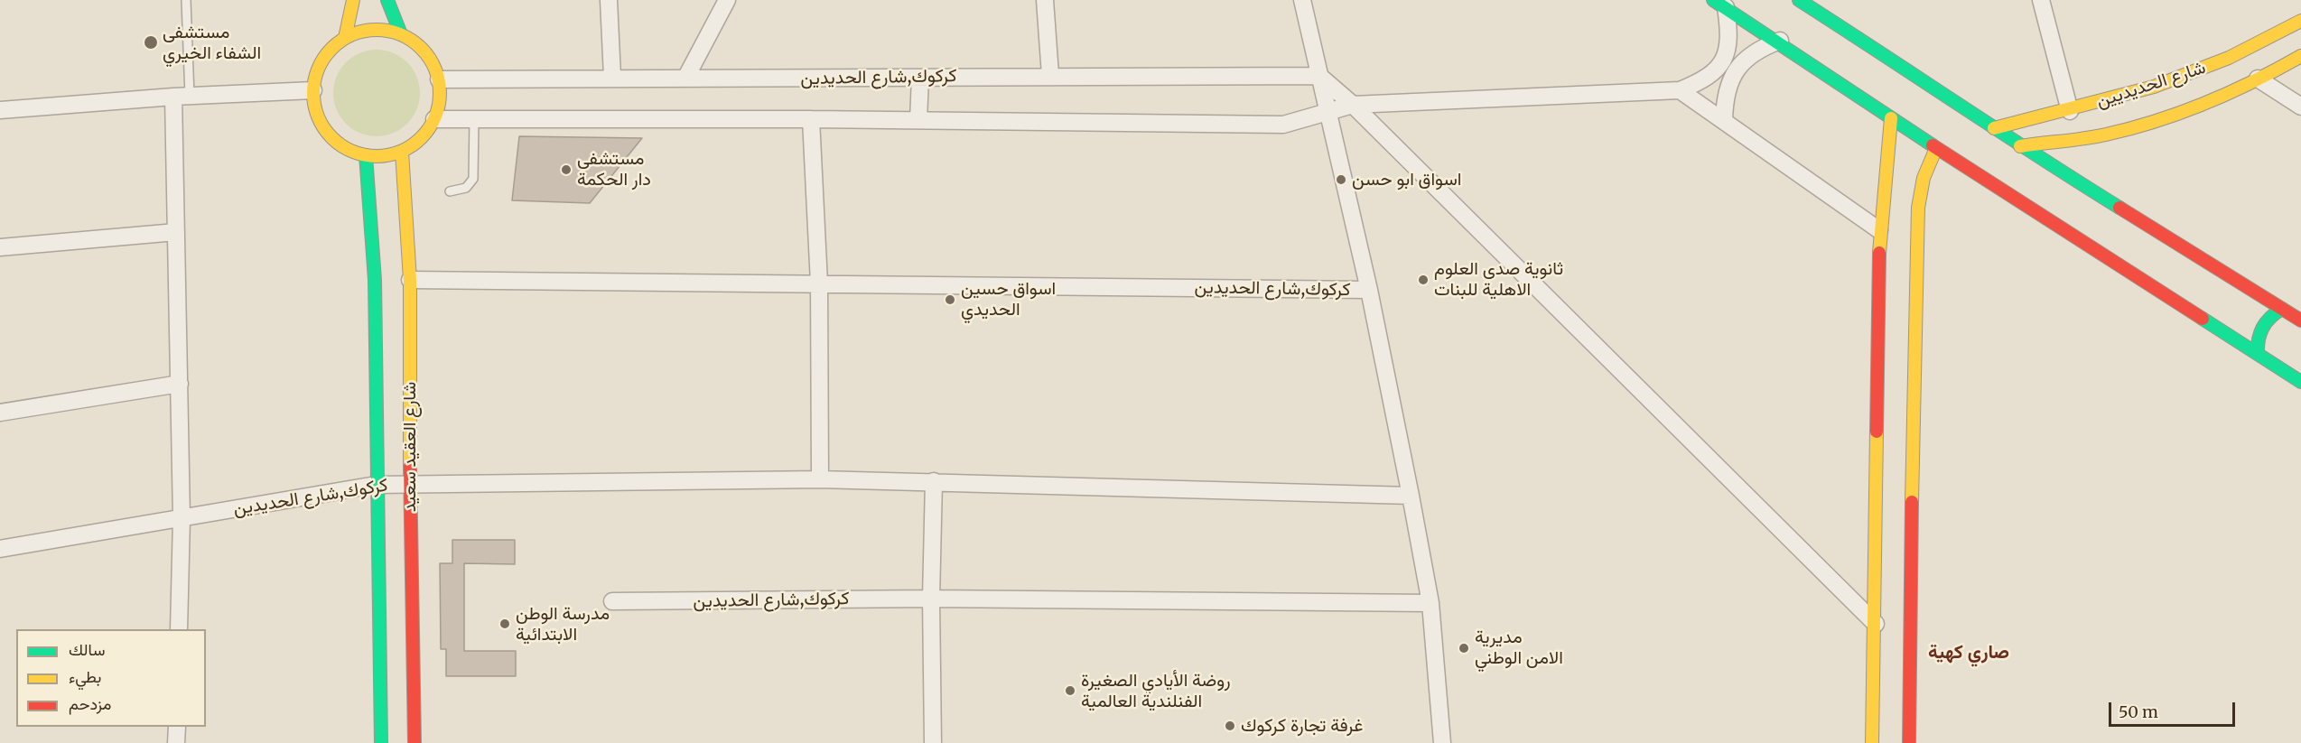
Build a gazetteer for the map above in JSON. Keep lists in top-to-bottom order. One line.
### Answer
{"streets":{"street":["كركوك,شارع الحديدين","شارع الحديديين","شارع العقيد سعيد"]},"crossings":[["كركوك,شارع الحديدين","شارع العقيد سعيد"]],"districts":["صاري كهية"],"places":["مستشفى الشفاء الخيري","مستشفى دار الحكمة","اسواق ابو حسن","ثانوية صدى العلوم الاهلية للبنات","اسواق حسين الحديدي","مدرسة الوطن الابتدائية","مديرية الامن الوطني","روضة الأيادي الصغيرة الفنلندية العالمية","غرفة تجارة كركوك"],"legend":["سالك","بطيء","مزدحم"],"scale_bar":"50 m"}
